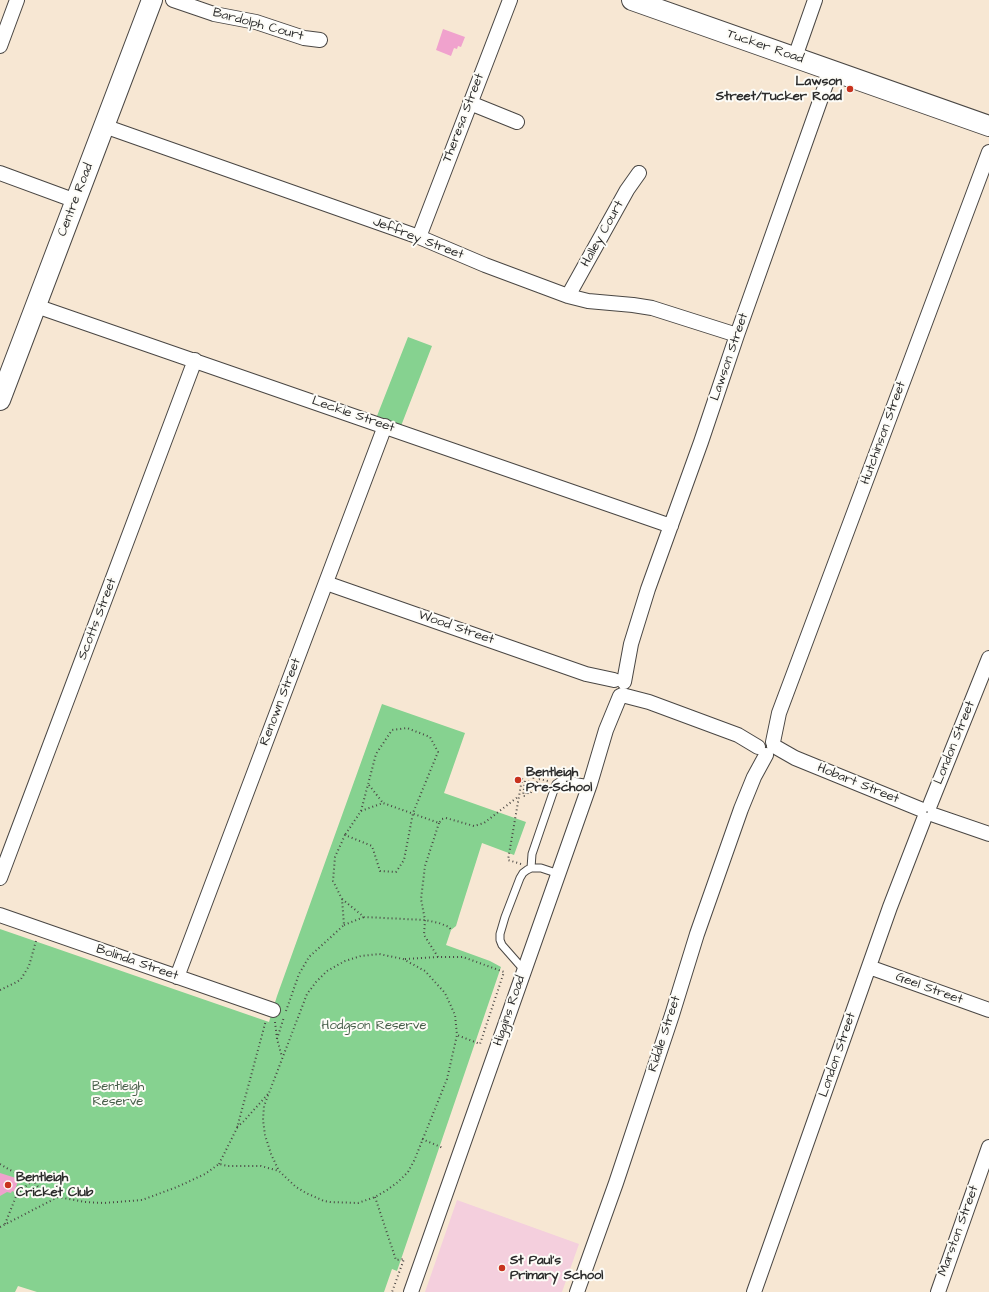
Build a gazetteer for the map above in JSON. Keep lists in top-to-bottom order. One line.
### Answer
{"streets":{"main road":["Tucker Road","Centre Road"],"street":["Bardolph Court","Theresa Street","Halley Court","Jeffrey Street","Lawson Street","Leckie Street","Hutchinson Street","Scotts Street","Wood Street","Renown Street","London Street","Hobart Street","Bolinda Street","Geel Street","Higgins Road","Riddle Street","Marston Street"]},"crossings":[["Tucker Road","Lawson Street"],["Theresa Street","Jeffrey Street"],["Centre Road","Jeffrey Street"],["Centre Road","Leckie Street"],["Halley Court","Jeffrey Street"],["Jeffrey Street","Lawson Street"],["Lawson Street","Leckie Street"],["Lawson Street","Wood Street"],["Lawson Street","Hobart Street"],["Lawson Street","Higgins Road"],["Leckie Street","Scotts Street"],["Leckie Street","Renown Street"],["Hutchinson Street","Hobart Street"],["Hutchinson Street","Riddle Street"],["Wood Street","Renown Street"],["Wood Street","Hobart Street"],["Wood Street","Higgins Road"],["Renown Street","Bolinda Street"],["London Street","Hobart Street"],["London Street","Geel Street"],["Hobart Street","Higgins Road"],["Hobart Street","Riddle Street"]],"parks":["Hodgson Reserve","Bentleigh Reserve"],"places":["Lawson Street/Tucker Road","Bentleigh Pre-School","Bentleigh Cricket Club","St Paul's Primary School"]}
